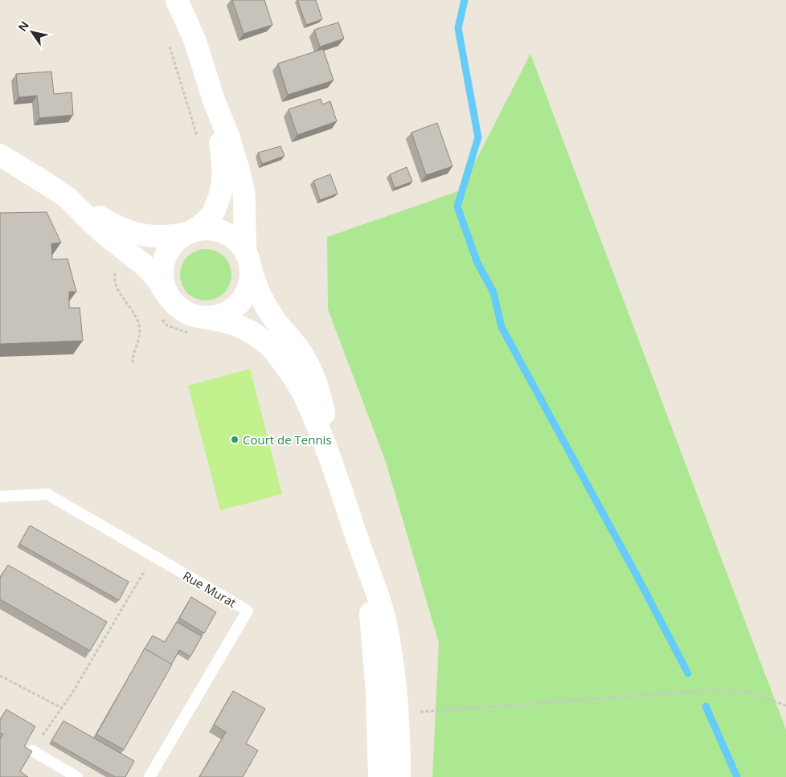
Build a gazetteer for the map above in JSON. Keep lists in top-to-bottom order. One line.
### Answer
{"streets":{"lane":["Rue Murat"]},"places":["Court de Tennis"],"north":"top left"}
